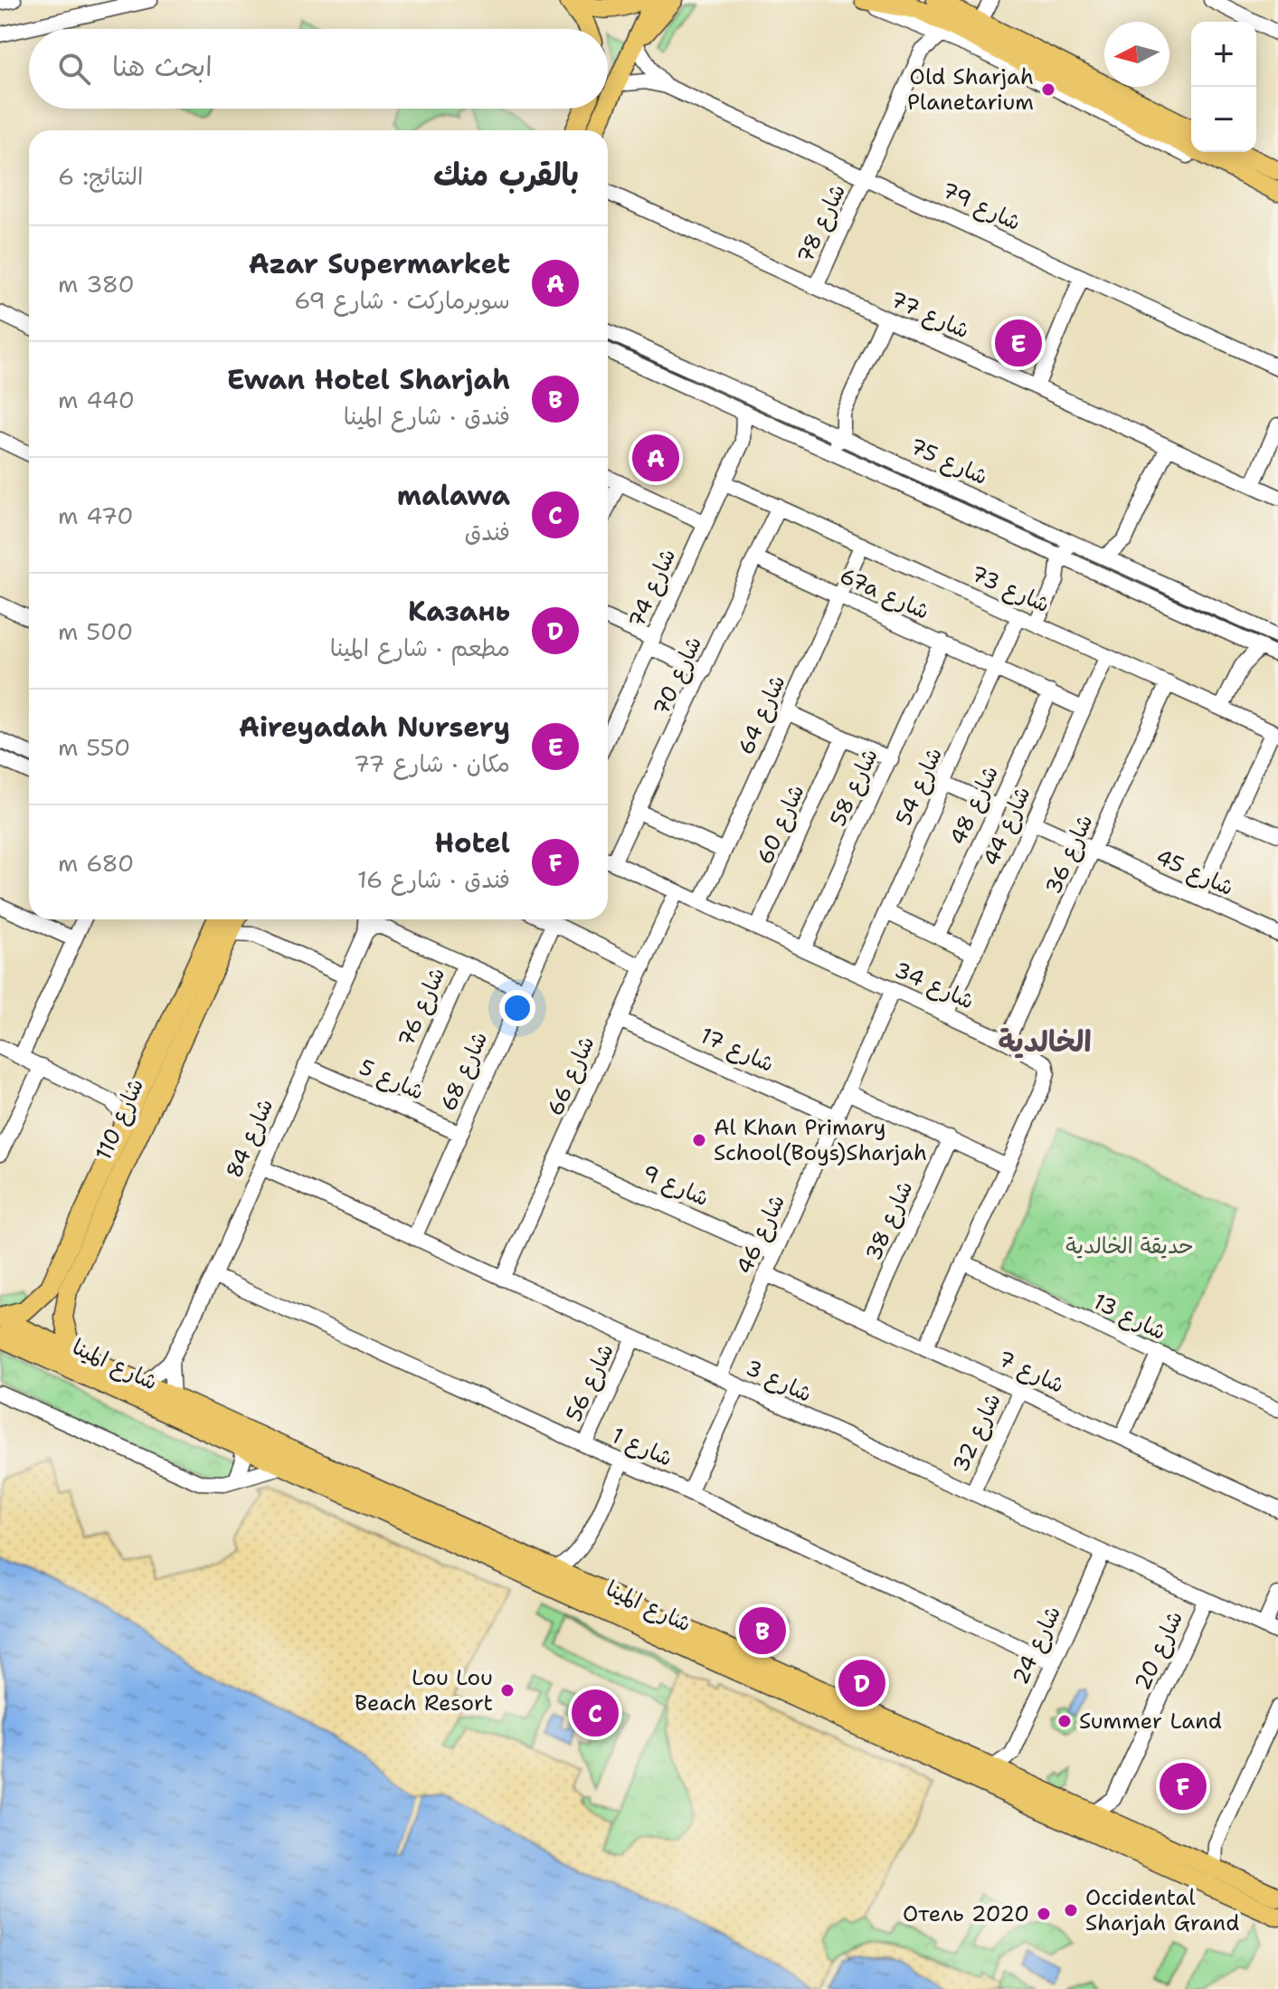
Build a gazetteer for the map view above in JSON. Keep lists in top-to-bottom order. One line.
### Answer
{"streets":{"main road":["شارع 110","شارع المينا"],"street":["شارع 79","شارع 78","شارع 77","شارع 75","شارع 74","شارع 73","67a شارع","شارع 70","شارع 64","شارع 54","شارع 58","شارع 48","شارع 60","شارع 44","شارع 36","شارع 45","شارع 34","شارع 76","شارع 17","شارع 68","شارع 66","شارع 5","شارع 84","شارع 9","شارع 38","شارع 46","شارع 13","شارع 7","شارع 3","شارع 56","شارع 32","شارع 1","شارع 24","شارع 20"]},"crossings":[["شارع 79","شارع 78"],["شارع 78","شارع 77"],["شارع 75","شارع 74"],["شارع 74","شارع 73"],["شارع 73","شارع 70"],["شارع 73","شارع 64"],["شارع 73","شارع 54"],["شارع 73","شارع 44"],["شارع 73","شارع 36"],["67a شارع","شارع 70"],["67a شارع","شارع 64"],["67a شارع","شارع 54"],["67a شارع","شارع 58"],["شارع 64","شارع 34"],["شارع 54","شارع 34"],["شارع 58","شارع 34"],["شارع 60","شارع 34"],["شارع 44","شارع 45"],["شارع 44","شارع 34"],["شارع 36","شارع 45"],["شارع 36","شارع 34"],["شارع 34","شارع 66"],["شارع 34","شارع 46"],["شارع 34","شارع 13"],["شارع 34","شارع 7"],["شارع 76","شارع 5"],["شارع 17","شارع 66"],["شارع 17","شارع 46"],["شارع 68","شارع 5"],["شارع 68","شارع 3"],["شارع 66","شارع 9"],["شارع 66","شارع 3"],["شارع 5","شارع 84"],["شارع 110","شارع المينا"],["شارع 84","شارع المينا"],["شارع 84","شارع 3"],["شارع 84","شارع 1"],["شارع 9","شارع 46"],["شارع 38","شارع 7"],["شارع 46","شارع 7"],["شارع 46","شارع 3"],["شارع المينا","شارع 24"],["شارع المينا","شارع 20"],["شارع 7","شارع 32"],["شارع 3","شارع 56"],["شارع 3","شارع 32"],["شارع 3","شارع 24"],["شارع 3","شارع 20"],["شارع 56","شارع 1"],["شارع 1","شارع 24"]],"districts":["الخالدية"],"parks":["حديقة الخالدية"],"places":["Old Sharjah Planetarium","Al Khan Primary School(Boys)Sharjah","Lou Lou Beach Resort","Summer Land","Occidental Sharjah Grand","Отель 2020"],"north":"left","page":{"map_buttons":["+","−"],"search":"ابحث هنا","heading":["بالقرب منك","النتائج: 6"],"list":[{"mark":"A","name":"Azar Supermarket","note":"سوبرماركت · شارع 69","value":"380 m"},{"mark":"B","name":"Ewan Hotel Sharjah","note":"فندق · شارع المينا","value":"440 m"},{"mark":"C","name":"malawa","note":"فندق","value":"470 m"},{"mark":"D","name":"Казань","note":"مطعم · شارع المينا","value":"500 m"},{"mark":"E","name":"Aireyadah Nursery","note":"مكان · شارع 77","value":"550 m"},{"mark":"F","name":"Hotel","note":"فندق · شارع 16","value":"680 m"}],"pins":["E","A","B","D","C","F"]}}
